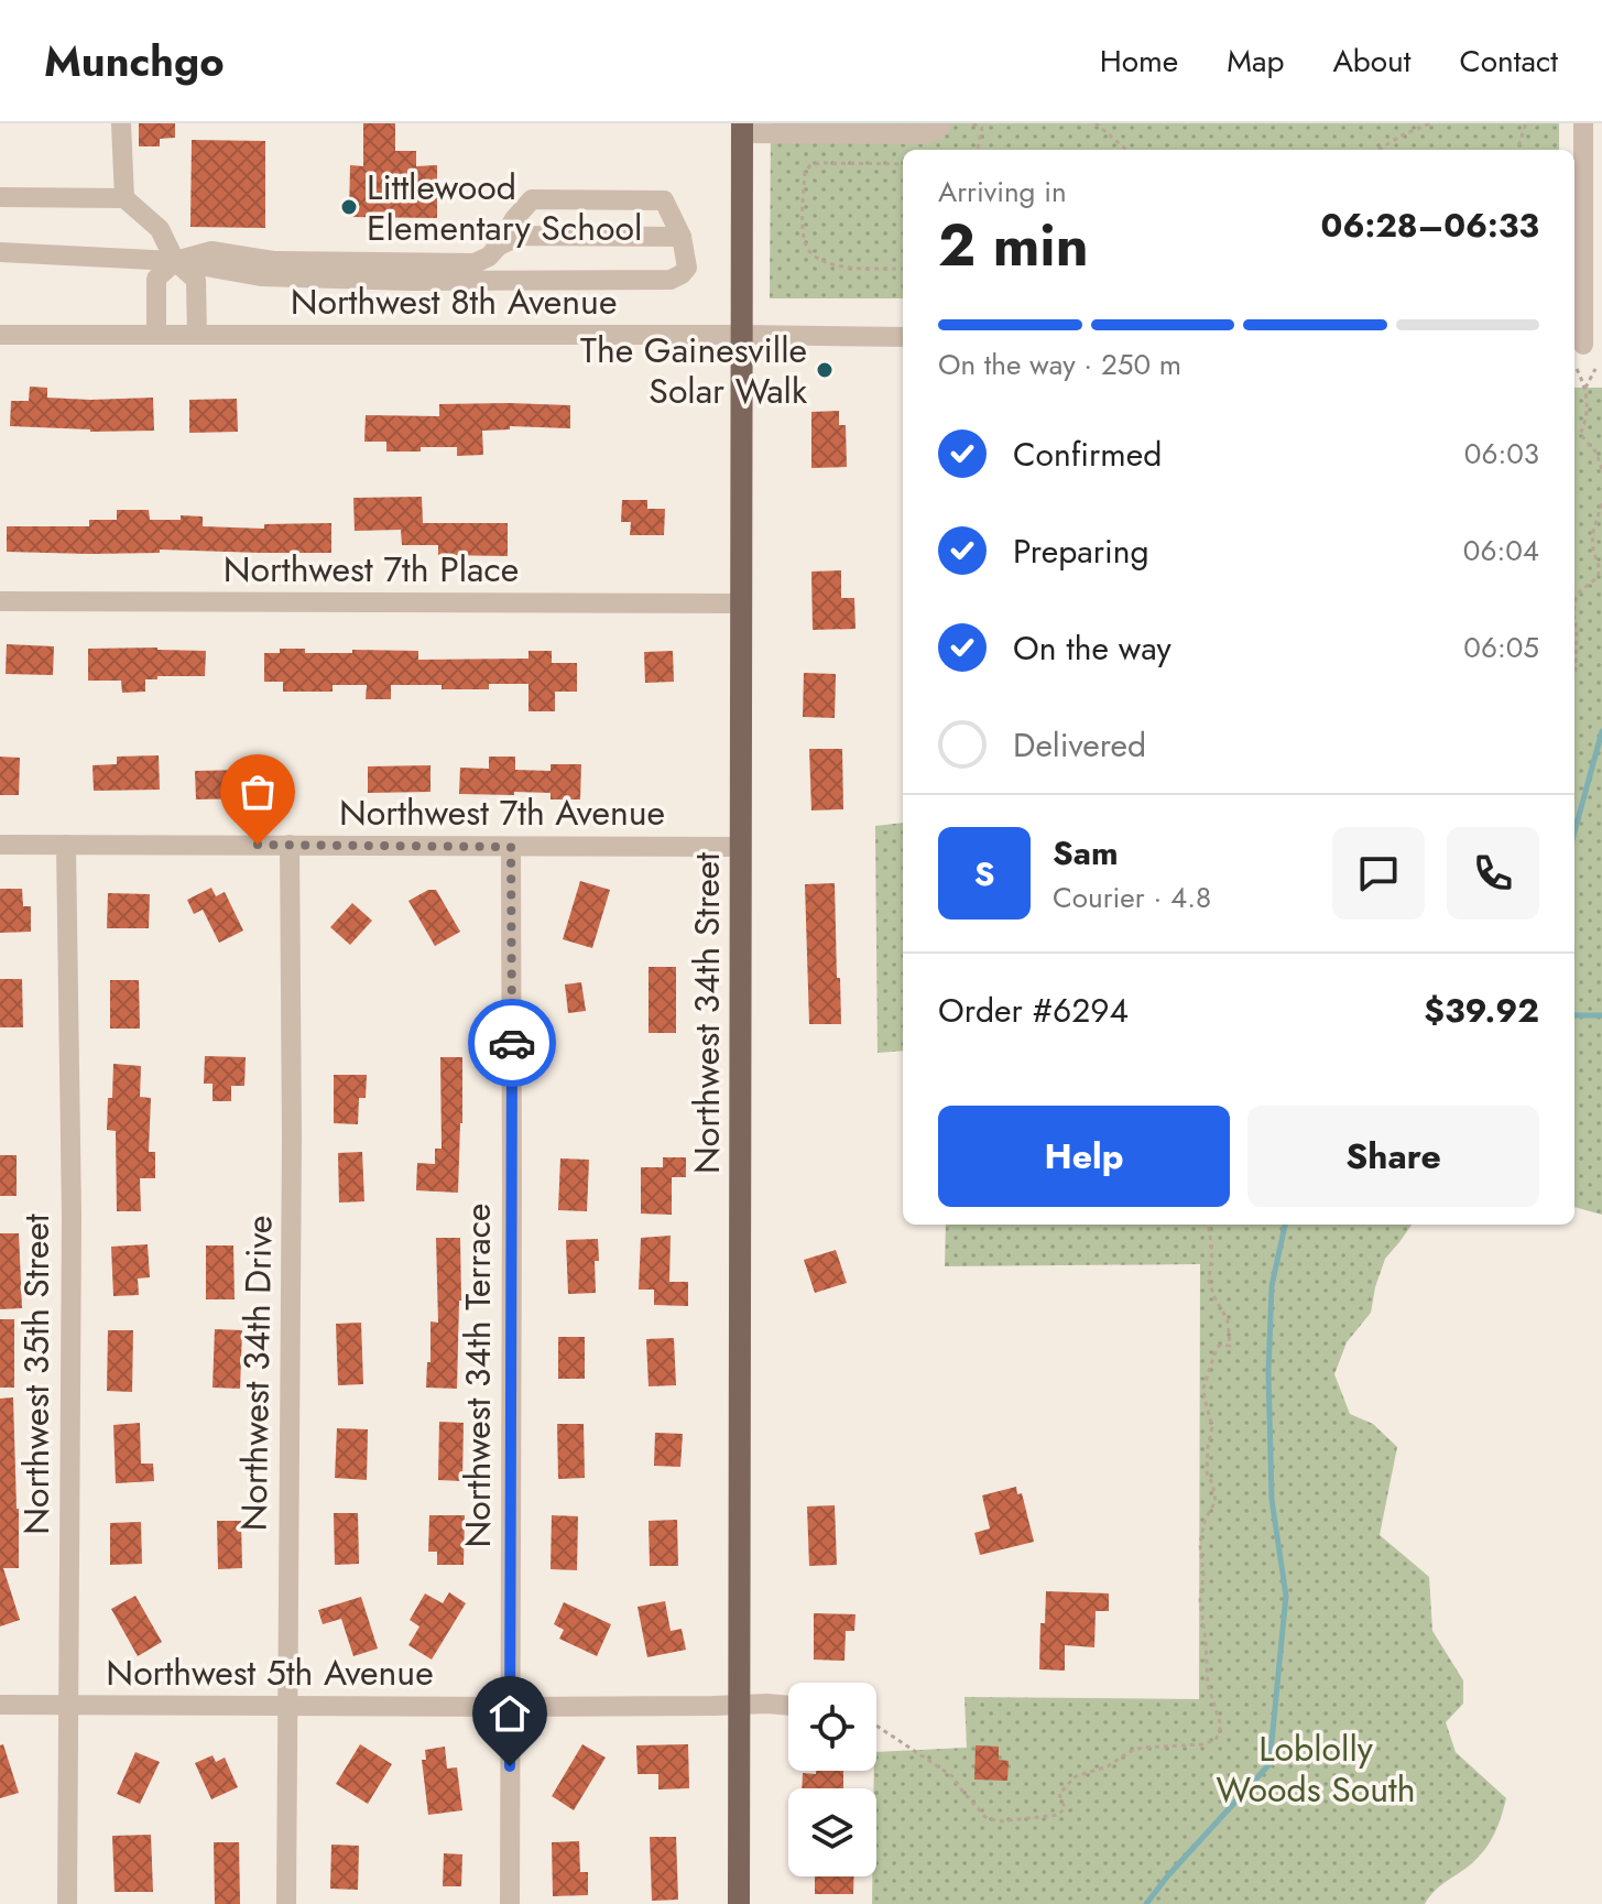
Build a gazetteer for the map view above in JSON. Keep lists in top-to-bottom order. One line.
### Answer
{"streets":{"main road":["Northwest 34th Street"],"street":["Northwest 8th Avenue","Northwest 7th Place","Northwest 7th Avenue","Northwest 34th Drive","Northwest 35th Street","Northwest 34th Terrace","Northwest 5th Avenue"]},"crossings":[["Northwest 8th Avenue","Northwest 34th Street"],["Northwest 7th Place","Northwest 34th Street"],["Northwest 7th Avenue","Northwest 34th Street"],["Northwest 7th Avenue","Northwest 34th Drive"],["Northwest 7th Avenue","Northwest 35th Street"],["Northwest 7th Avenue","Northwest 34th Terrace"],["Northwest 34th Street","Northwest 5th Avenue"],["Northwest 34th Drive","Northwest 5th Avenue"],["Northwest 35th Street","Northwest 5th Avenue"],["Northwest 34th Terrace","Northwest 5th Avenue"]],"parks":["Loblolly Woods South"],"places":["Littlewood Elementary School","The Gainesville Solar Walk"],"page":{"header":"Munchgo","nav":["Home","Map","About","Contact"],"heading":["2 min","Arriving in","06:28–06:33"],"panel":["Sam","Courier · 4.8","Order #6294","$39.92"],"bar":"On the way · 250 m","list":[["Confirmed","06:03"],["Preparing","06:04"],["On the way","06:05"],"Delivered"],"round":"S","buttons":["Help","Share"]}}
